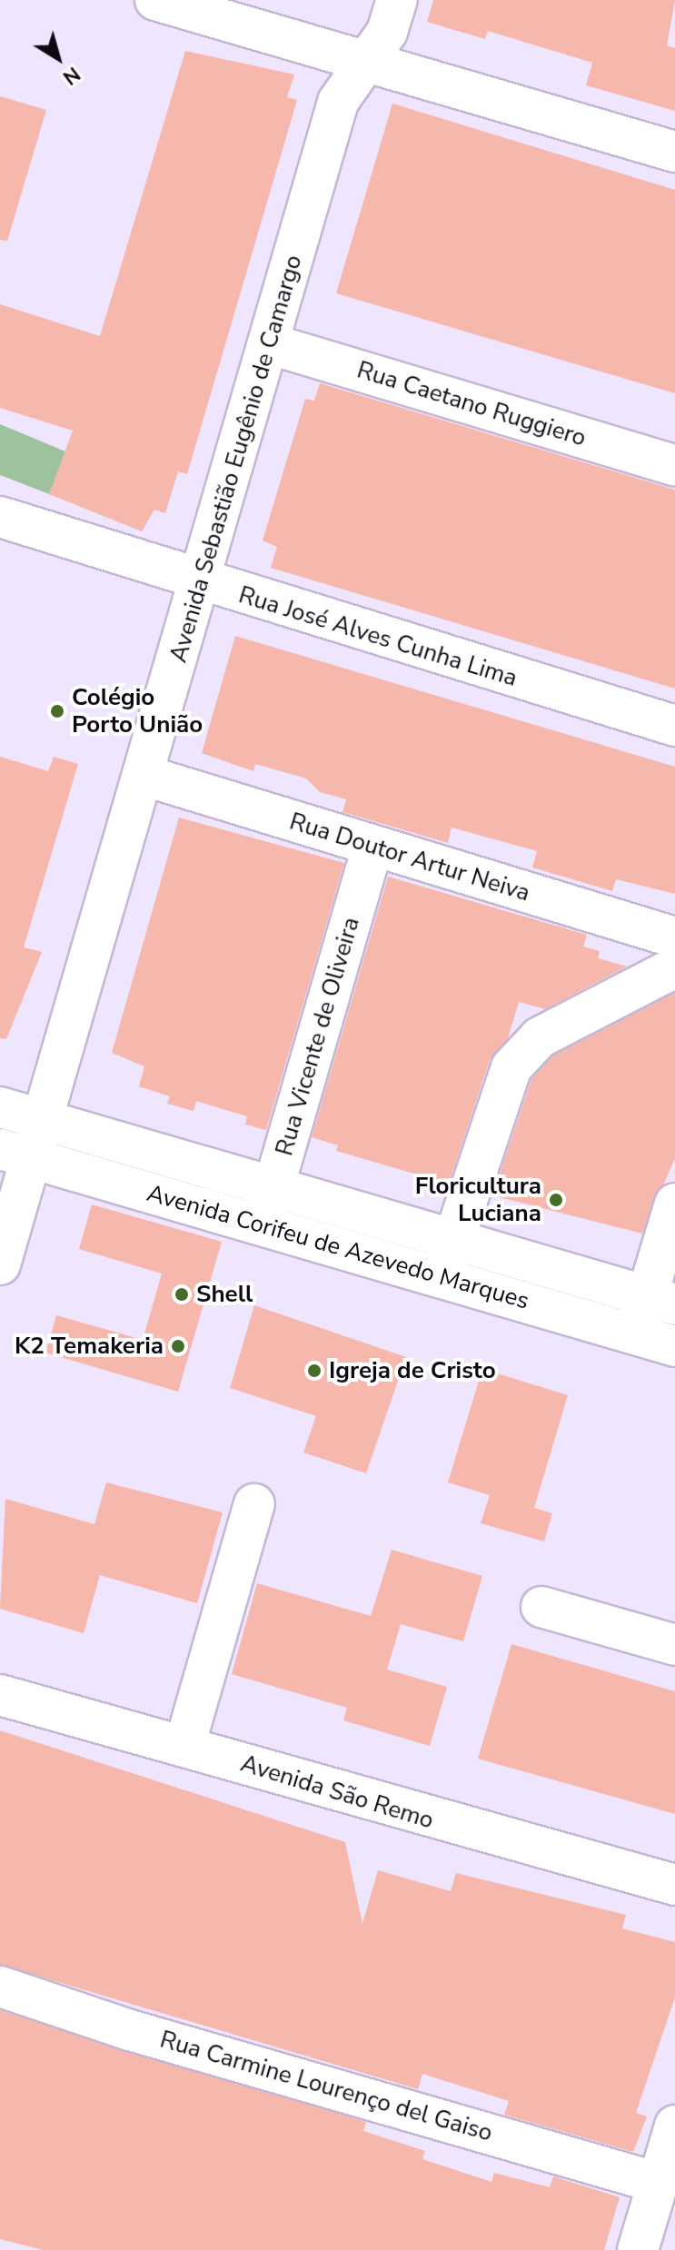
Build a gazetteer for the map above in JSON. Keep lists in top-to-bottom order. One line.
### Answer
{"streets":{"street":["Rua Caetano Ruggiero","Avenida Sebastião Eugênio de Camargo","Rua José Alves Cunha Lima","Rua Doutor Artur Neiva","Rua Vicente de Oliveira","Avenida Corifeu de Azevedo Marques","Avenida São Remo","Rua Carmine Lourenço del Gaiso"]},"crossings":[["Rua Caetano Ruggiero","Avenida Sebastião Eugênio de Camargo"],["Avenida Sebastião Eugênio de Camargo","Rua José Alves Cunha Lima"],["Avenida Sebastião Eugênio de Camargo","Rua Doutor Artur Neiva"],["Avenida Sebastião Eugênio de Camargo","Avenida Corifeu de Azevedo Marques"],["Rua Doutor Artur Neiva","Rua Vicente de Oliveira"],["Rua Vicente de Oliveira","Avenida Corifeu de Azevedo Marques"]],"places":["Colégio Porto União","Floricultura Luciana","Shell","K2 Temakeria","Igreja de Cristo"],"north":"bottom right"}
